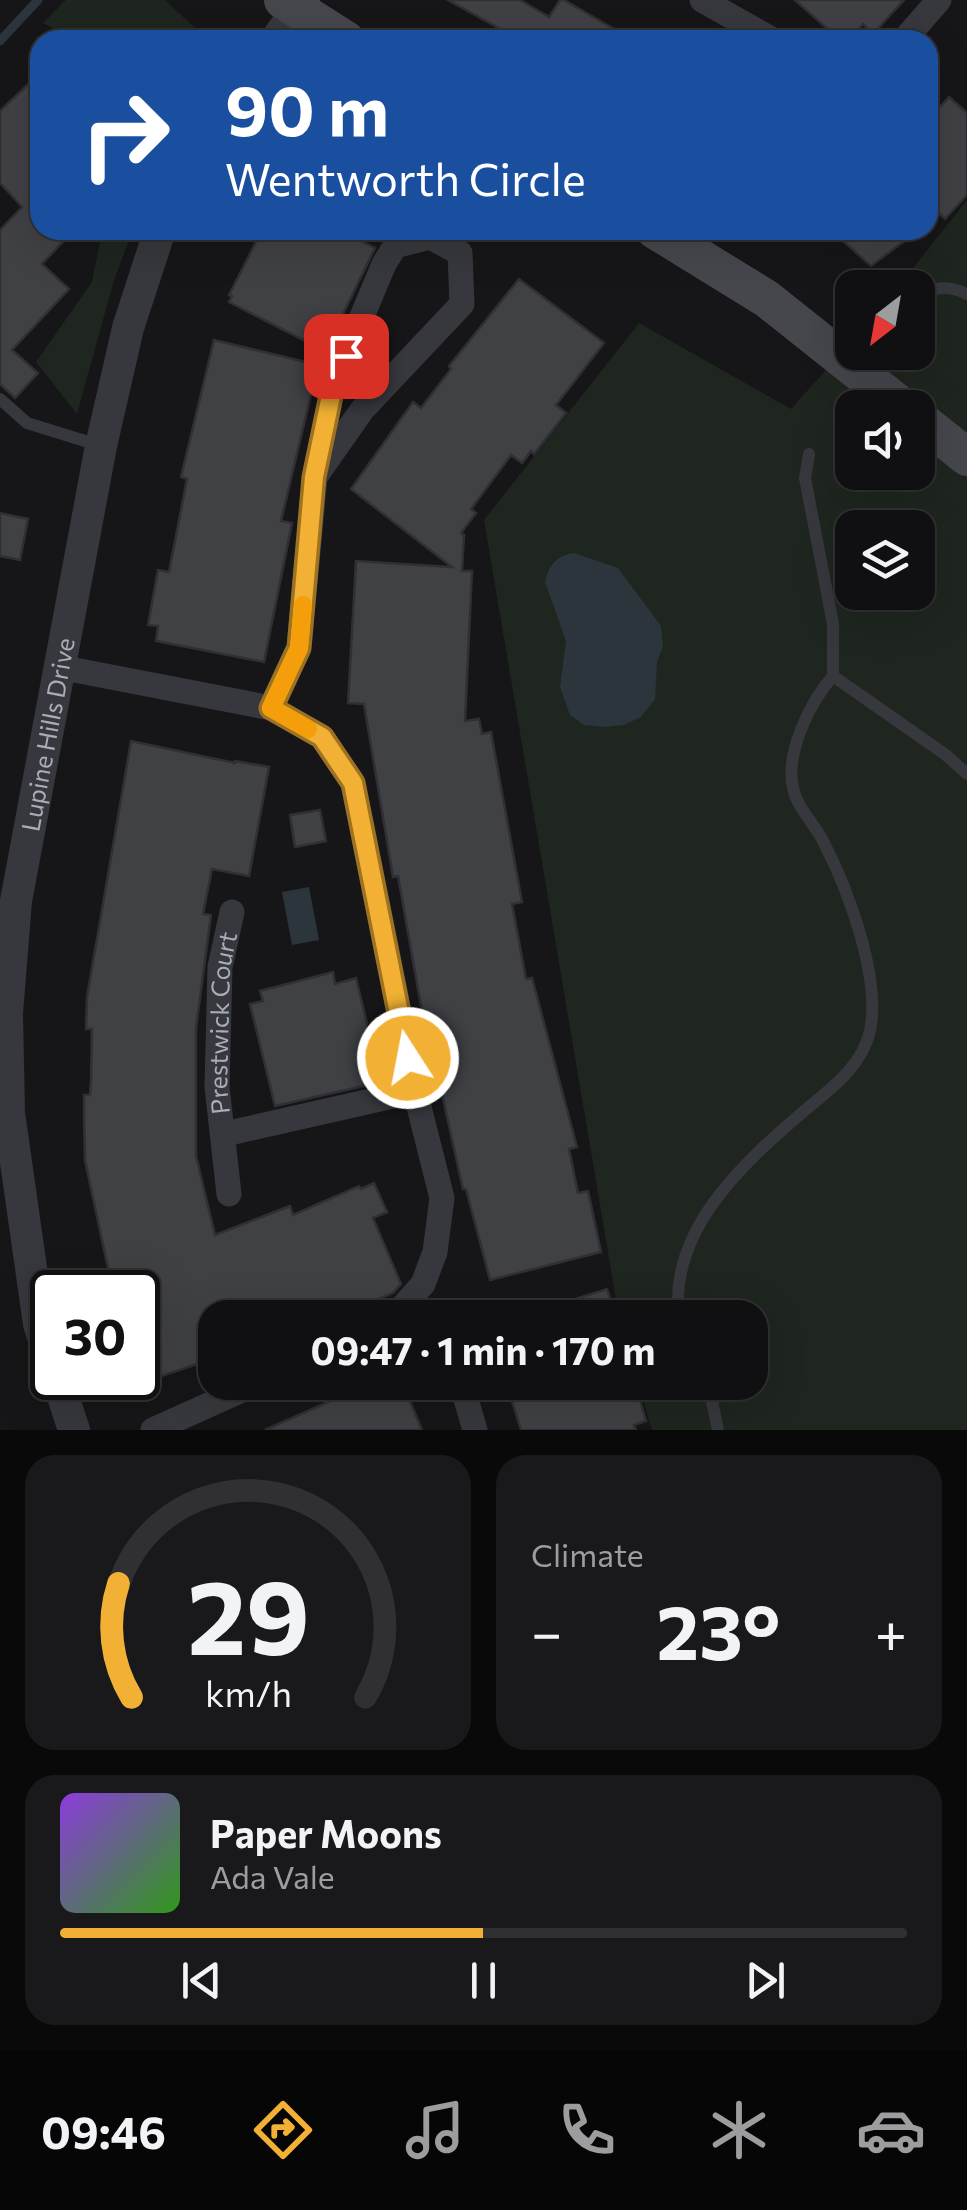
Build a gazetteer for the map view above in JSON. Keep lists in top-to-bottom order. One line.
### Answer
{"streets":{"street":["Lupine Hills Drive","Prestwick Court"]},"north":"bottom left","page":{"turn":["90 m","Wentworth Circle"],"limit":"30","trip":"09:47 · 1 min · 170 m","tile":"Climate","heat":["−","23°","+"],"song":["Paper Moons","Ada Vale"],"tabs":"09:46","gauge":["29","km/h"]}}
